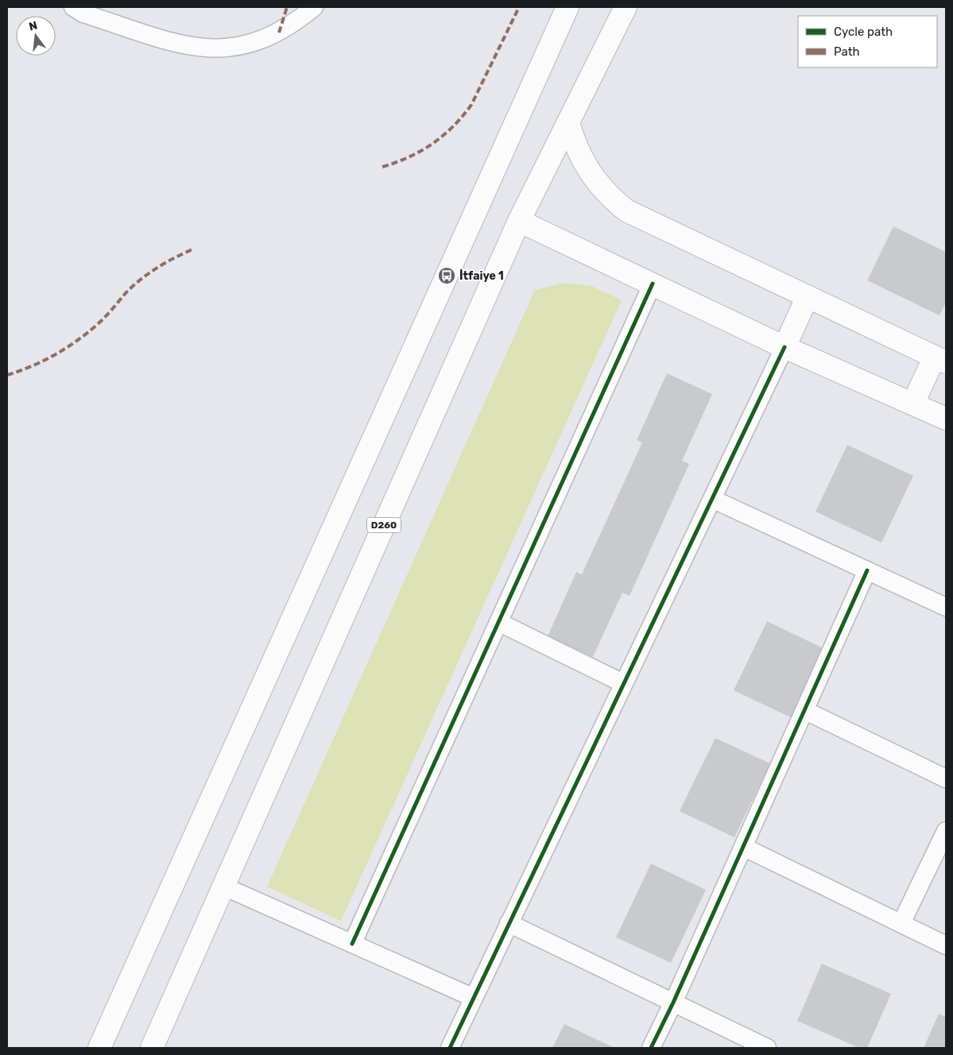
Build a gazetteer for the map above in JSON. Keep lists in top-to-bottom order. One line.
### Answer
{"streets":{"highway":["D260"]},"places":{"bus stop":["İtfaiye 1"]},"legend":["Cycle path","Path"],"north":"top"}
